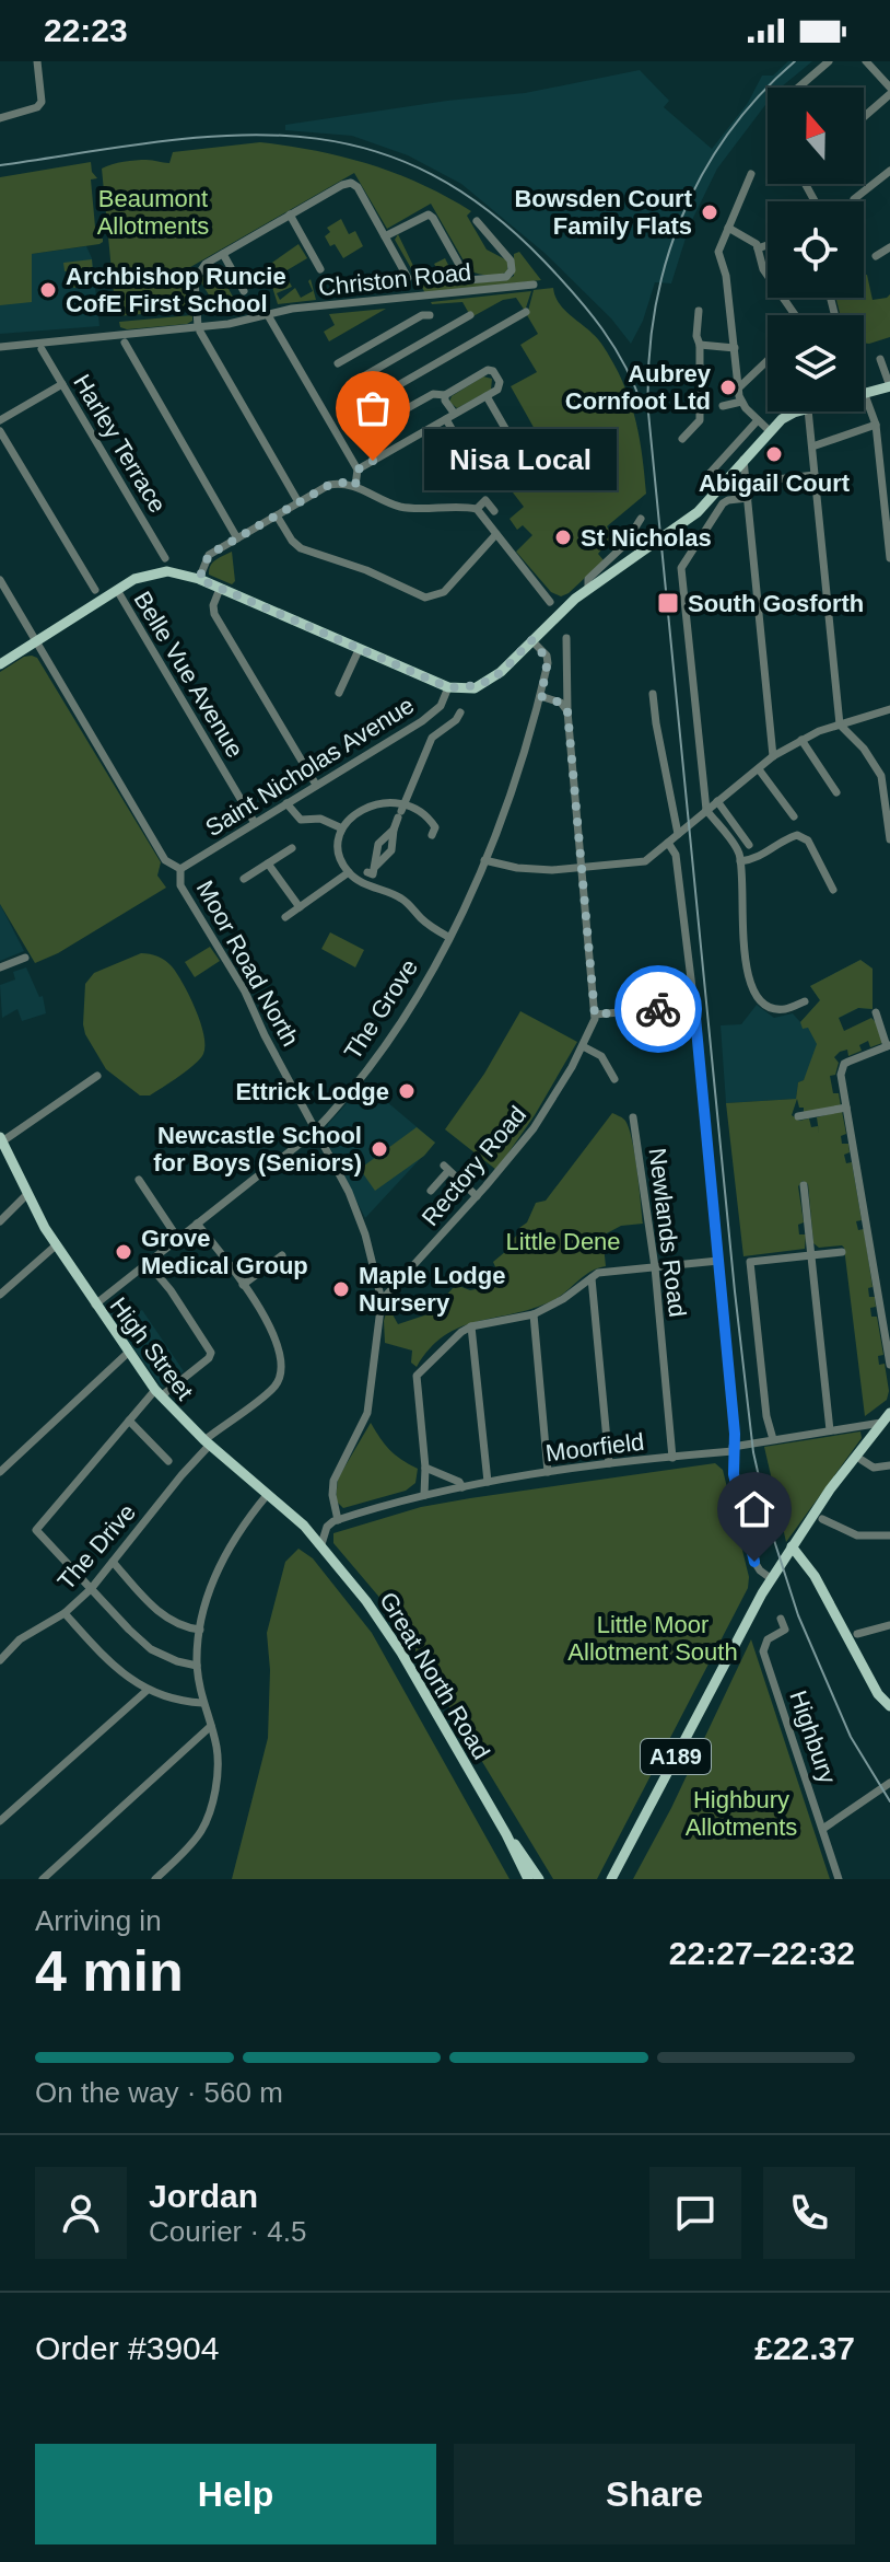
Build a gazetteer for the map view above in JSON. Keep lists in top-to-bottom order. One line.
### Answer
{"streets":{"main road":["High Street","Great North Road","A189"],"street":["Christon Road","Harley Terrace","Belle Vue Avenue","Saint Nicholas Avenue","Moor Road North","The Grove","Rectory Road","Newlands Road","Moorfield","The Drive","Highbury"]},"crossings":[["Belle Vue Avenue","Saint Nicholas Avenue"],["Saint Nicholas Avenue","Moor Road North"],["Moor Road North","The Grove"],["Moor Road North","Rectory Road"],["The Grove","High Street"],["The Grove","The Drive"],["Newlands Road","Moorfield"],["High Street","The Drive"],["High Street","Great North Road"],["Moorfield","A189"]],"parks":["Beaumont Allotments","Little Dene","Little Moor Allotment South","Highbury Allotments"],"places":{"other":["Bowsden Court Family Flats","Archbishop Runcie CofE First School","Aubrey Cornfoot Ltd","Abigail Court","Nisa Local","St Nicholas","Ettrick Lodge","Newcastle School for Boys (Seniors)","Grove Medical Group","Maple Lodge Nursery"],"transit":["South Gosforth"]},"north":"top","page":{"status":"22:23","bubble":"Nisa Local","heading":["4 min","Arriving in","22:27–22:32"],"panel":["Jordan","Courier · 4.5","Order #3904","£22.37"],"bar":"On the way · 560 m","buttons":["Help","Share"]}}
